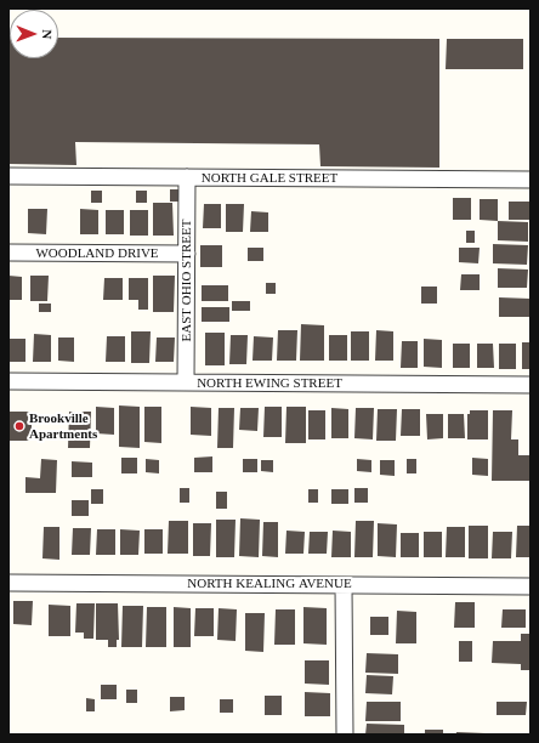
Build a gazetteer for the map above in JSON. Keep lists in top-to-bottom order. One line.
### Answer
{"streets":{"street":["NORTH GALE STREET","WOODLAND DRIVE","EAST OHIO STREET","NORTH EWING STREET","NORTH KEALING AVENUE"]},"crossings":[["NORTH GALE STREET","EAST OHIO STREET"],["WOODLAND DRIVE","EAST OHIO STREET"],["EAST OHIO STREET","NORTH EWING STREET"]],"places":["Brookville Apartments"],"north":"right"}
